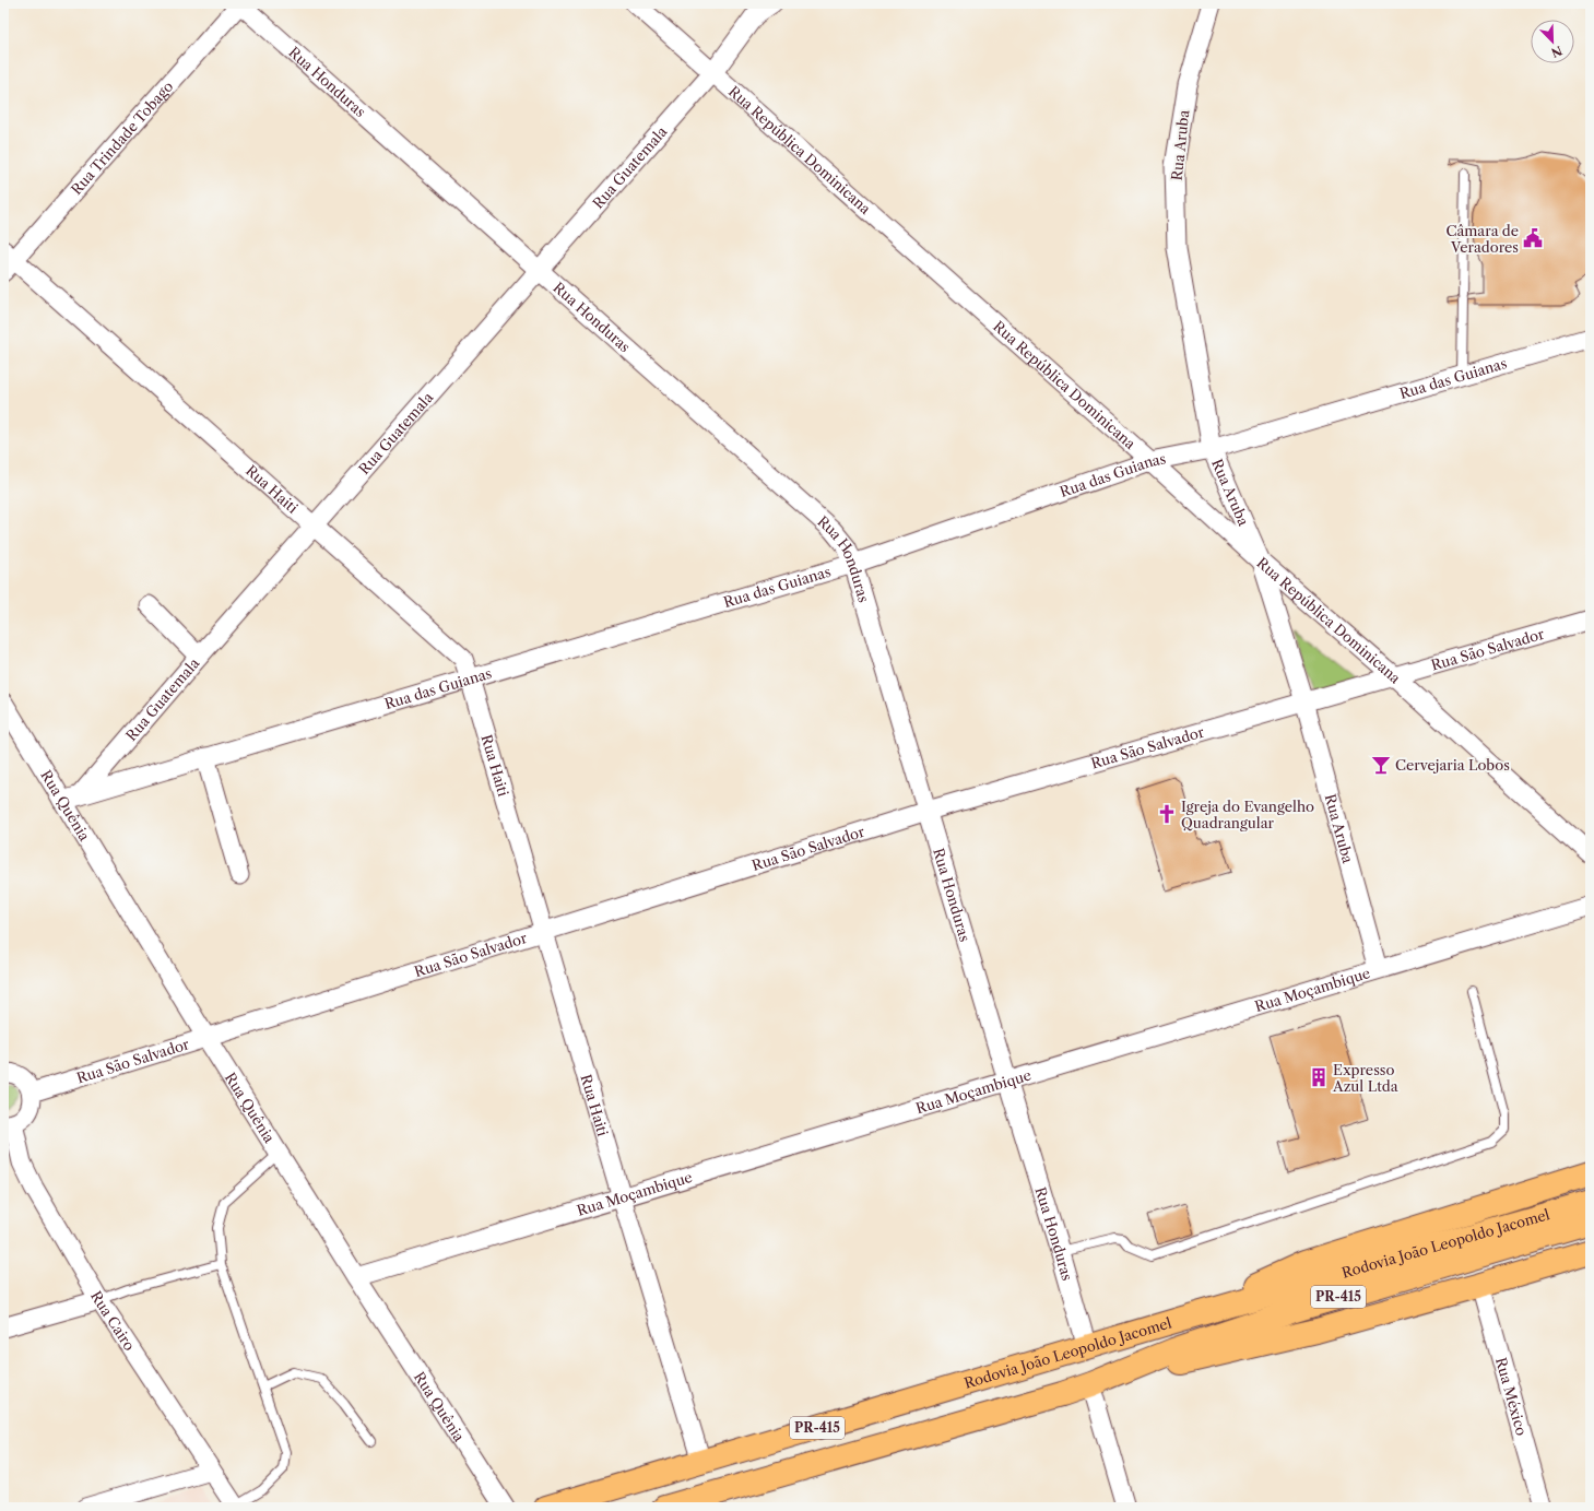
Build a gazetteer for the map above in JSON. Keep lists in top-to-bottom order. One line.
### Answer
{"streets":{"highway":["Rodovia João Leopoldo Jacomel","PR-415"],"street":["Rua Honduras","Rua Trindade Tobago","Rua Aruba","Rua República Dominicana","Rua Guatemala","Rua das Guianas","Rua Haiti","Rua São Salvador","Rua Quênia","Rua Moçambique","Rua Cairo","Rua México"]},"crossings":[["Rua Honduras","Rua Trindade Tobago"],["Rua Honduras","Rua Guatemala"],["Rua Honduras","Rua das Guianas"],["Rua Honduras","Rua São Salvador"],["Rua Honduras","Rua Moçambique"],["Rua Honduras","Rodovia João Leopoldo Jacomel"],["Rua Trindade Tobago","Rua Haiti"],["Rua Aruba","Rua República Dominicana"],["Rua Aruba","Rua das Guianas"],["Rua Aruba","Rua São Salvador"],["Rua Aruba","Rua Moçambique"],["Rua República Dominicana","Rua Guatemala"],["Rua República Dominicana","Rua das Guianas"],["Rua República Dominicana","Rua São Salvador"],["Rua Guatemala","Rua das Guianas"],["Rua Guatemala","Rua Haiti"],["Rua Guatemala","Rua Quênia"],["Rua das Guianas","Rua Haiti"],["Rua das Guianas","Rua Quênia"],["Rua Haiti","Rua São Salvador"],["Rua Haiti","Rua Moçambique"],["Rua Haiti","Rodovia João Leopoldo Jacomel"],["Rua São Salvador","Rua Quênia"],["Rua Quênia","Rua Moçambique"]],"places":{"public building":["Câmara de Veradores"],"bar":["Cervejaria Lobos"],"church":["Igreja do Evangelho Quadrangular"],"building":["Expresso Azul Ltda"]},"north":"bottom right"}
